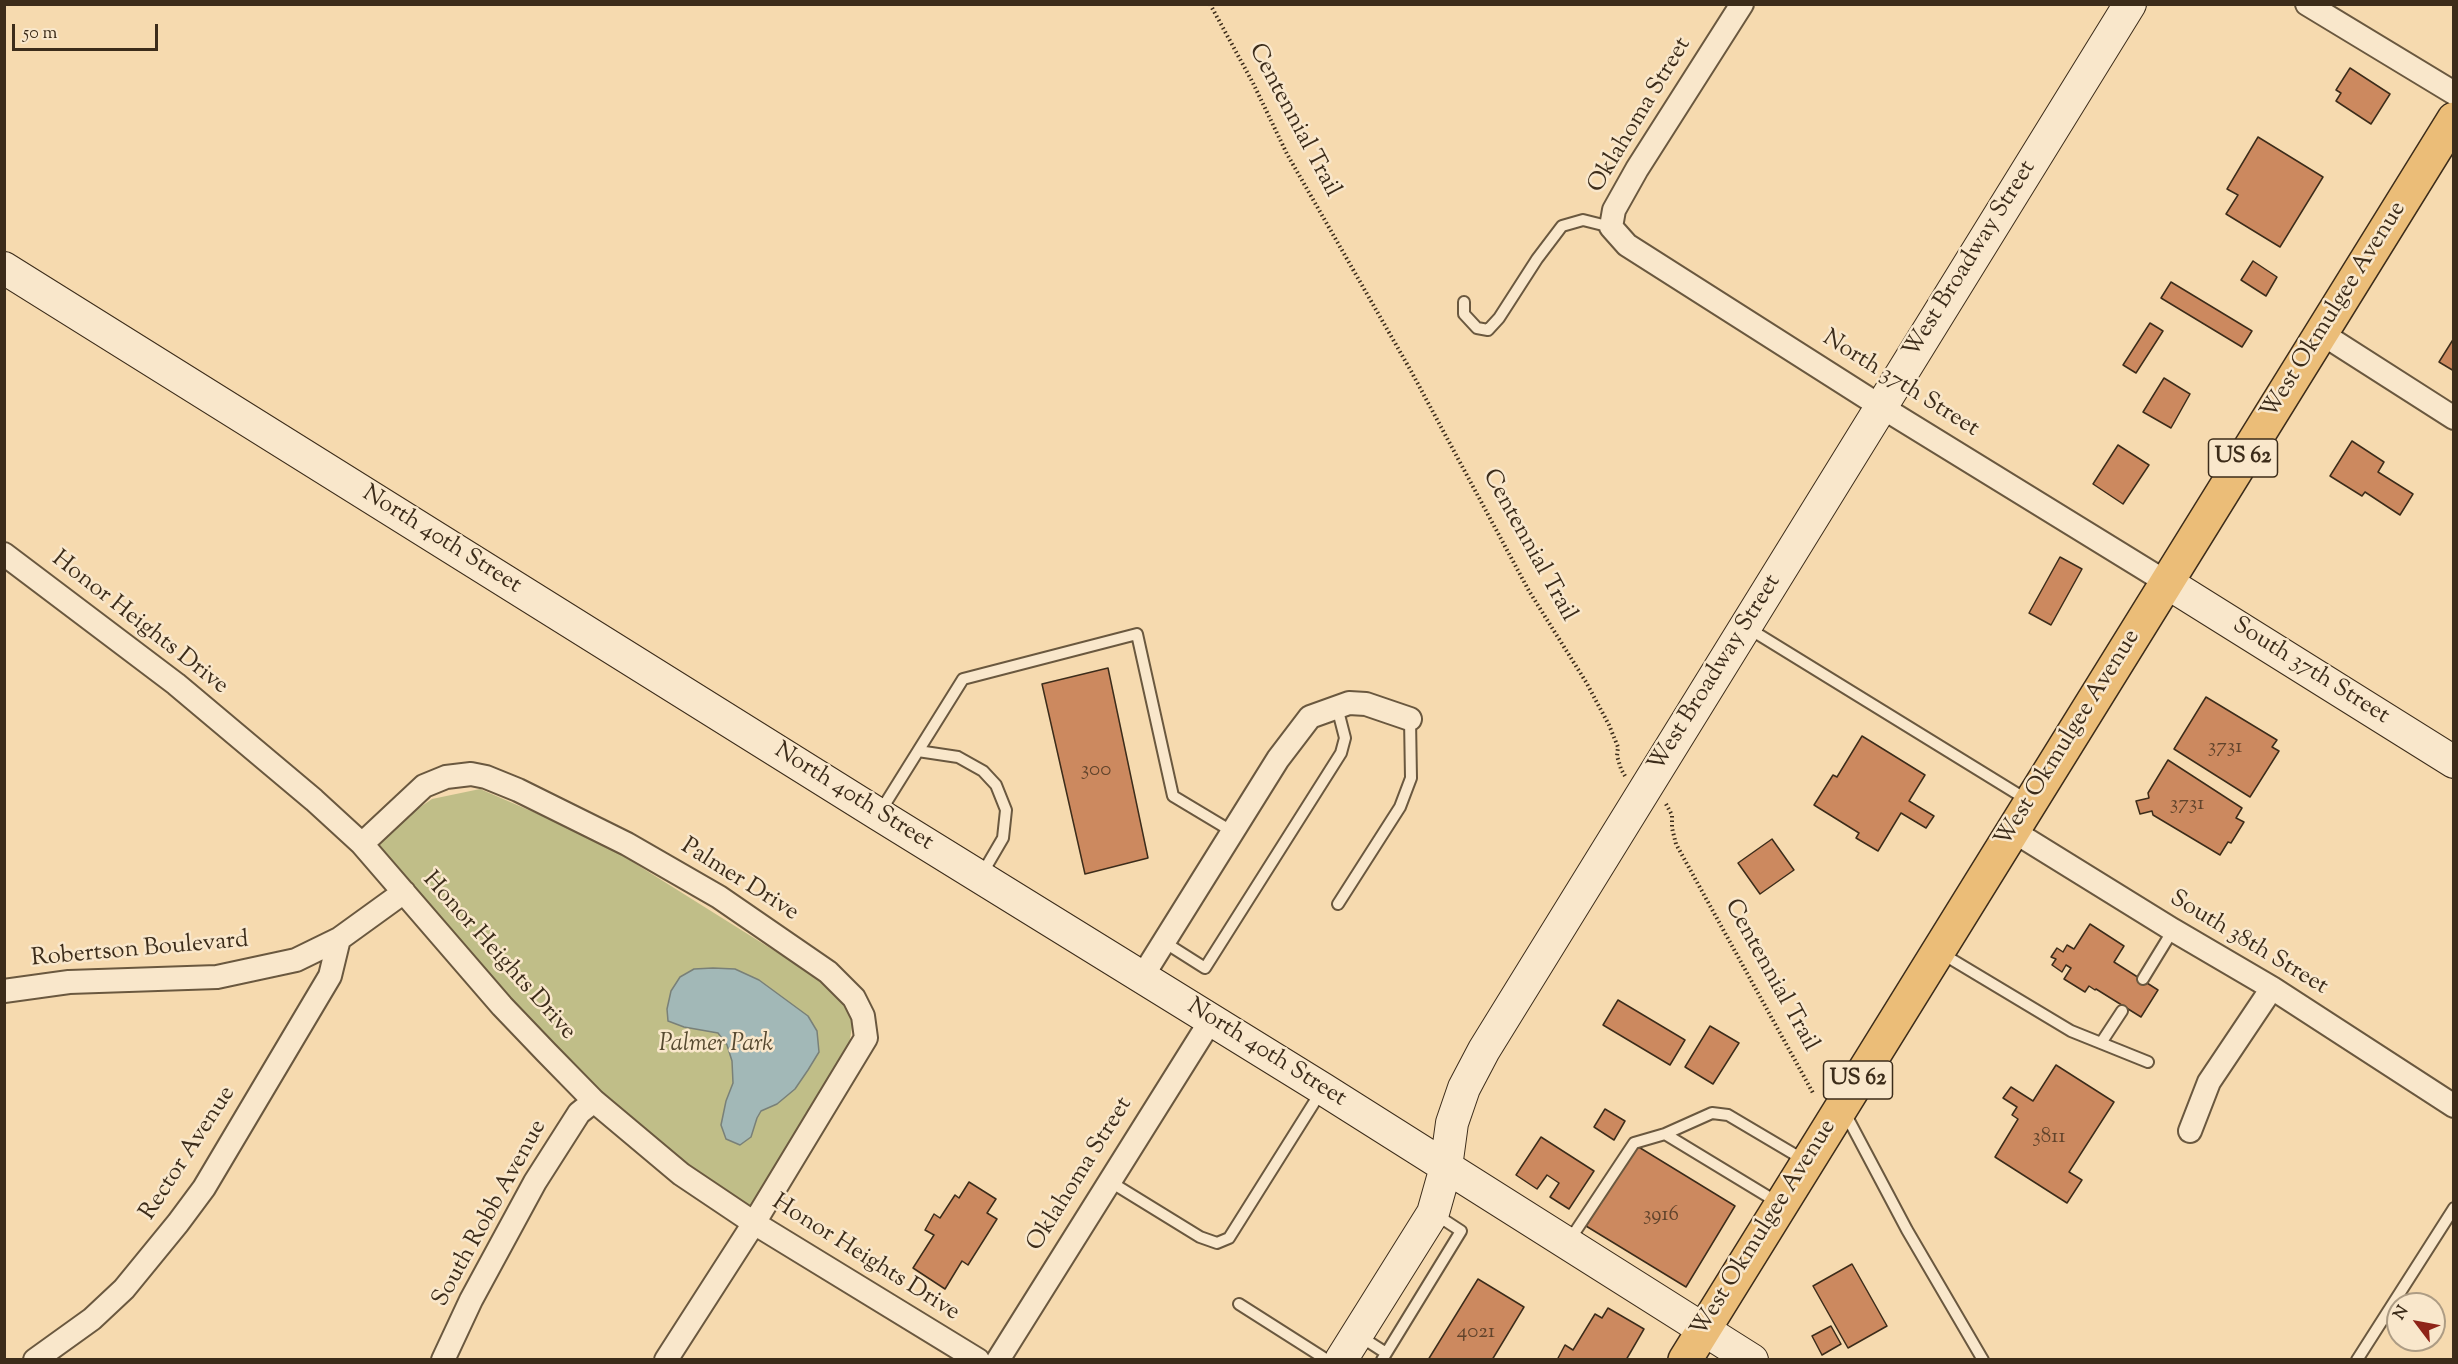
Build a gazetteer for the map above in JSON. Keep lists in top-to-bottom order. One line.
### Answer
{"streets":{"main road":["West Okmulgee Avenue","US 62"],"street":["Oklahoma Street","West Broadway Street","North 37th Street","North 40th Street","Honor Heights Drive","South 37th Street","Palmer Drive","South 38th Street","Robertson Boulevard","Rector Avenue","South Robb Avenue"],"path":["Centennial Trail"]},"crossings":[["Oklahoma Street","North 37th Street"],["Oklahoma Street","North 40th Street"],["Centennial Trail","West Broadway Street"],["Centennial Trail","West Okmulgee Avenue"],["West Broadway Street","North 37th Street"],["West Broadway Street","North 40th Street"],["West Okmulgee Avenue","North 37th Street"],["West Okmulgee Avenue","North 40th Street"],["West Okmulgee Avenue","South 37th Street"],["West Okmulgee Avenue","South 38th Street"],["North 37th Street","South 37th Street"],["Honor Heights Drive","Palmer Drive"],["Honor Heights Drive","Robertson Boulevard"],["Honor Heights Drive","South Robb Avenue"],["Robertson Boulevard","Rector Avenue"]],"parks":["Palmer Park"],"house_numbers":["3731","300","3731","3811","3916","4021"],"scale_bar":"50 m","north":"top left"}
